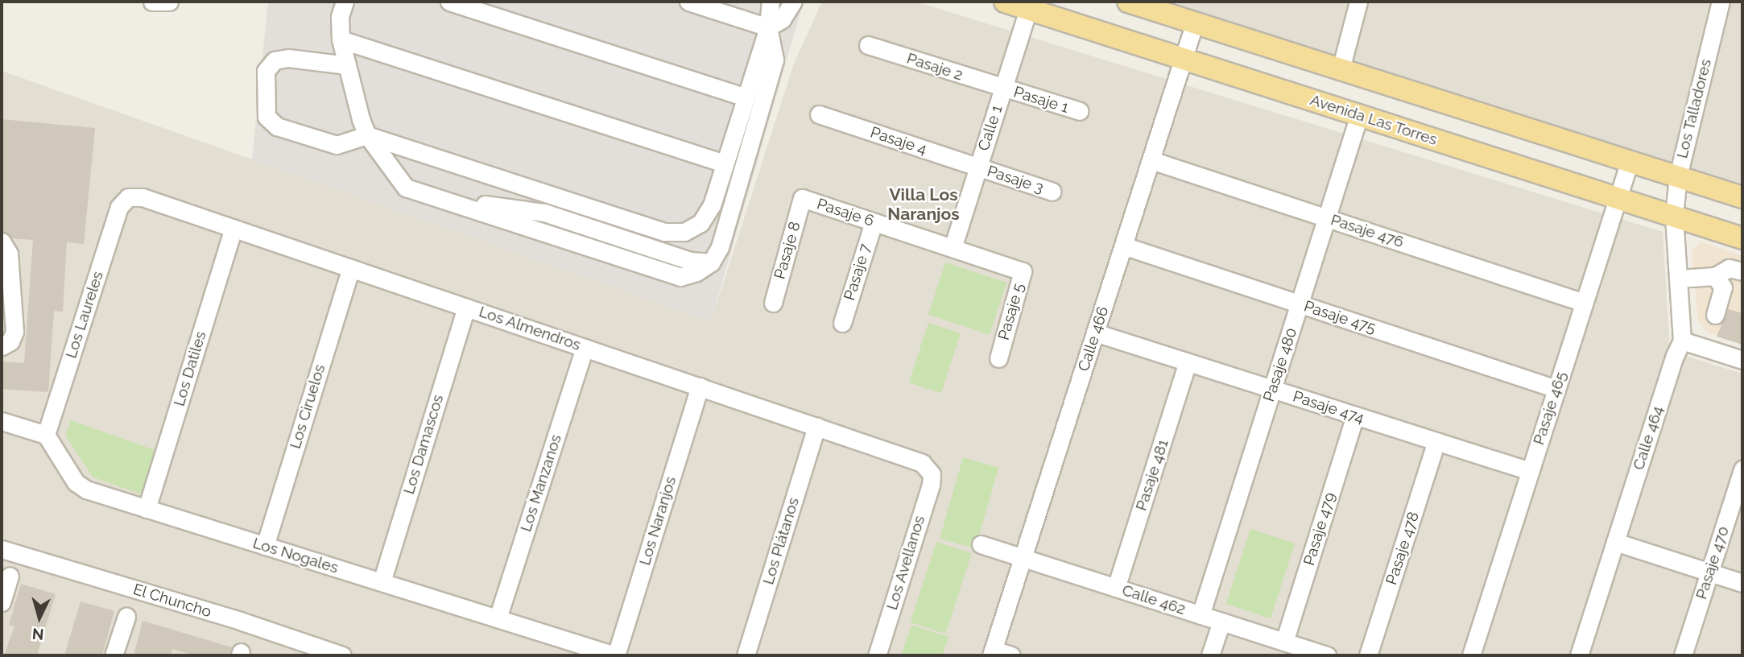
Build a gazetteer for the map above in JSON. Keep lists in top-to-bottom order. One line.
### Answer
{"streets":{"main road":["Avenida Las Torres"],"street":["Pasaje 2","Pasaje 1","Los Talladores","Calle 1","Pasaje 4","Pasaje 3","Pasaje 6","Pasaje 476","Pasaje 8","Pasaje 7","Pasaje 5","Los Laureles","Pasaje 475","Los Almendros","Calle 466","Pasaje 480","Los Datiles","Los Ciruelos","Pasaje 474","Pasaje 465","Calle 464","Los Damascos","Pasaje 481","Los Manzanos","Los Naranjos","Pasaje 479","Los Plátanos","Pasaje 478","Los Nogales","Los Avellanos","Pasaje 470","Calle 462","El Chuncho"]},"crossings":[["Pasaje 2","Pasaje 1"],["Pasaje 2","Calle 1"],["Pasaje 1","Calle 1"],["Los Talladores","Avenida Las Torres"],["Los Talladores","Calle 464"],["Avenida Las Torres","Calle 1"],["Avenida Las Torres","Calle 466"],["Avenida Las Torres","Pasaje 480"],["Avenida Las Torres","Pasaje 465"],["Avenida Las Torres","Calle 464"],["Calle 1","Pasaje 4"],["Calle 1","Pasaje 3"],["Calle 1","Pasaje 6"],["Calle 1","Pasaje 5"],["Pasaje 4","Pasaje 3"],["Pasaje 6","Pasaje 8"],["Pasaje 6","Pasaje 7"],["Pasaje 6","Pasaje 5"],["Pasaje 476","Calle 466"],["Pasaje 476","Pasaje 480"],["Pasaje 476","Pasaje 465"],["Los Laureles","Los Almendros"],["Los Laureles","Los Nogales"],["Pasaje 475","Calle 466"],["Pasaje 475","Pasaje 480"],["Pasaje 475","Pasaje 465"],["Los Almendros","Los Datiles"],["Los Almendros","Los Ciruelos"],["Los Almendros","Los Damascos"],["Los Almendros","Los Manzanos"],["Los Almendros","Los Naranjos"],["Los Almendros","Los Plátanos"],["Los Almendros","Los Avellanos"],["Calle 466","Pasaje 474"],["Calle 466","Calle 462"],["Pasaje 480","Pasaje 474"],["Pasaje 480","Calle 462"],["Los Datiles","Los Nogales"],["Los Ciruelos","Los Nogales"],["Pasaje 474","Pasaje 465"],["Pasaje 474","Pasaje 481"],["Pasaje 474","Pasaje 479"],["Pasaje 474","Pasaje 478"],["Los Damascos","Los Nogales"],["Pasaje 481","Calle 462"],["Los Manzanos","Los Nogales"],["Los Naranjos","Los Nogales"],["Pasaje 479","Calle 462"]],"districts":["Villa Los Naranjos"],"north":"bottom"}
